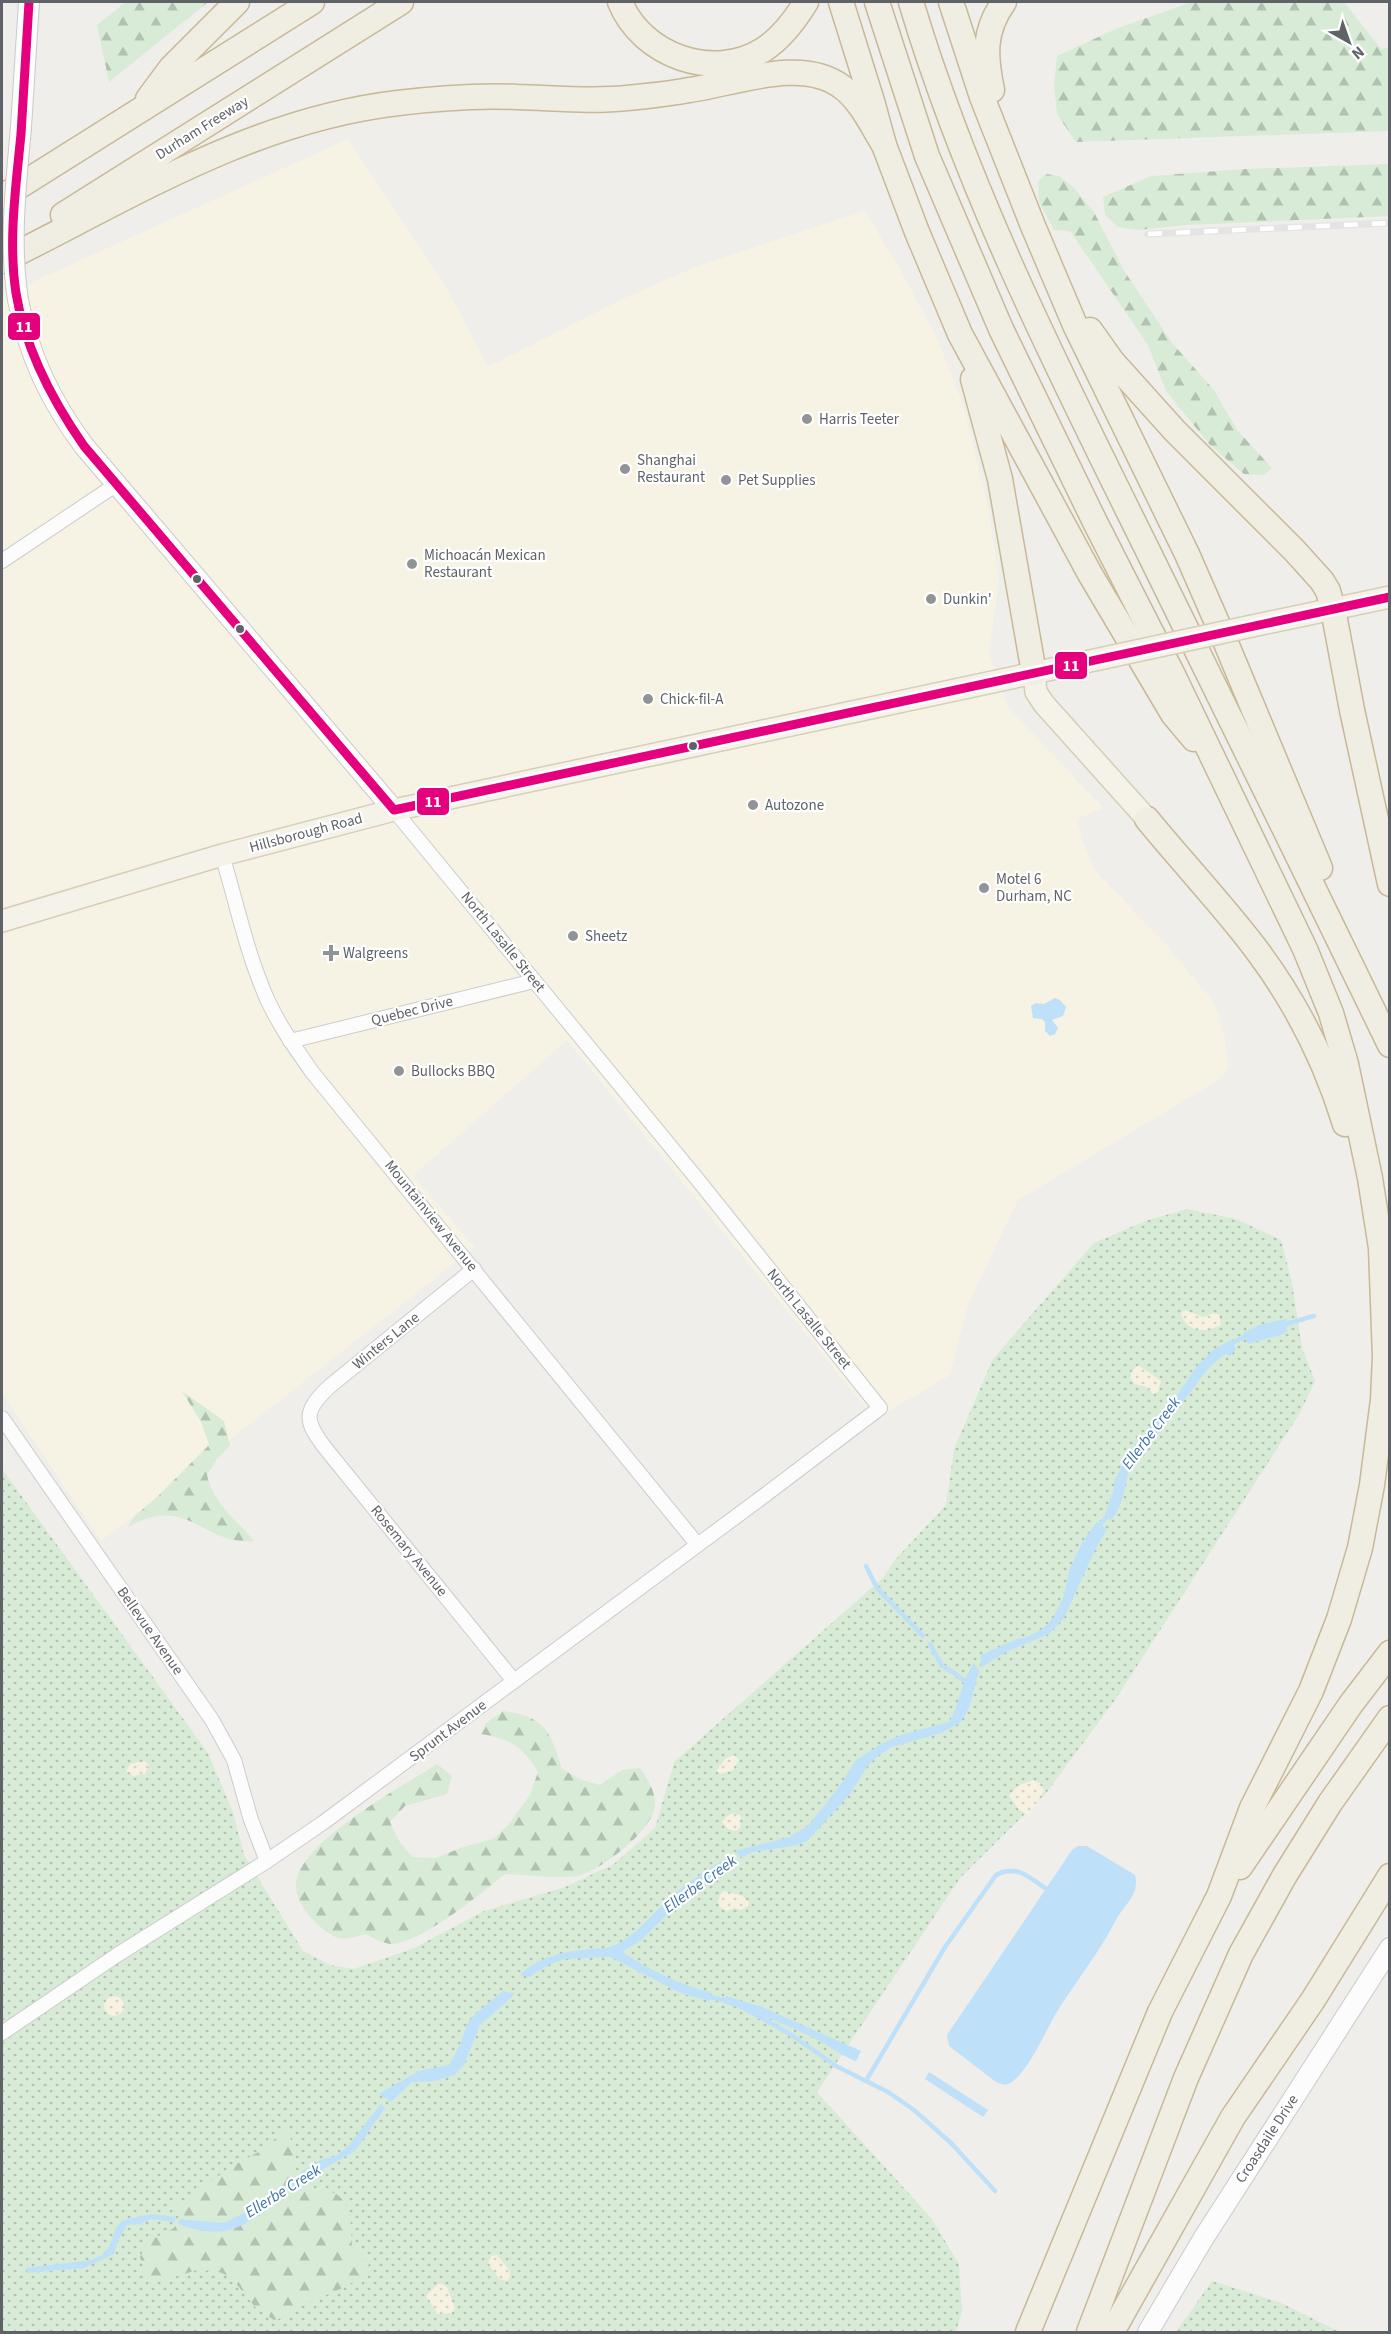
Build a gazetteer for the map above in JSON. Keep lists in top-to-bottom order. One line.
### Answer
{"streets":{"highway":["Durham Freeway"],"main road":["Hillsborough Road"],"street":["North Lasalle Street","Quebec Drive","Mountainview Avenue","Winters Lane","Rosemary Avenue","Bellevue Avenue","Sprunt Avenue","Croasdaile Drive"]},"crossings":[["Hillsborough Road","North Lasalle Street"],["Hillsborough Road","Mountainview Avenue"],["North Lasalle Street","Quebec Drive"],["North Lasalle Street","Sprunt Avenue"],["Quebec Drive","Mountainview Avenue"],["Mountainview Avenue","Winters Lane"],["Mountainview Avenue","Sprunt Avenue"],["Winters Lane","Rosemary Avenue"],["Rosemary Avenue","Sprunt Avenue"],["Bellevue Avenue","Sprunt Avenue"]],"water":["Ellerbe Creek"],"places":{"other":["Harris Teeter","Shanghai Restaurant","Pet Supplies","Michoacán Mexican Restaurant","Dunkin'","Chick-fil-A","Autozone","Motel 6 Durham, NC","Sheetz","Bullocks BBQ"],"health":["Walgreens"]},"lines":["transit line 11"],"north":"bottom right"}
